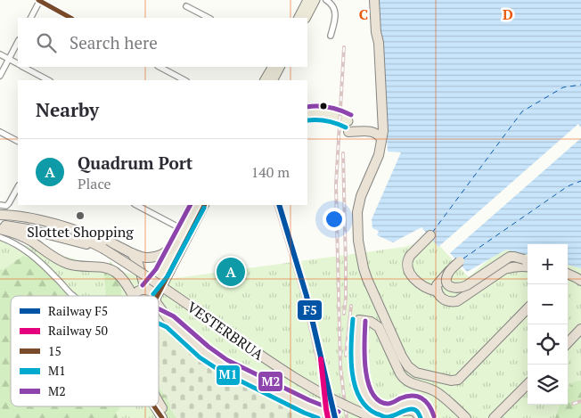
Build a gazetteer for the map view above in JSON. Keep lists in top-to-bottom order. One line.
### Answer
{"streets":{"highway":["VESTERBRUA"]},"places":["Slottet Shopping"],"lines":["transit line 15","transit line M2","transit line M1","rail line F5","rail line 50"],"legend":["Railway F5","Railway 50","15","M1","M2"],"page":{"search":"Search here","heading":"Nearby","list":[{"mark":"A","name":"Quadrum Port","note":"Place","value":"140 m"}],"map_buttons":["+","−"],"pins":"A"},"grid":{"columns":["C","D"]}}
